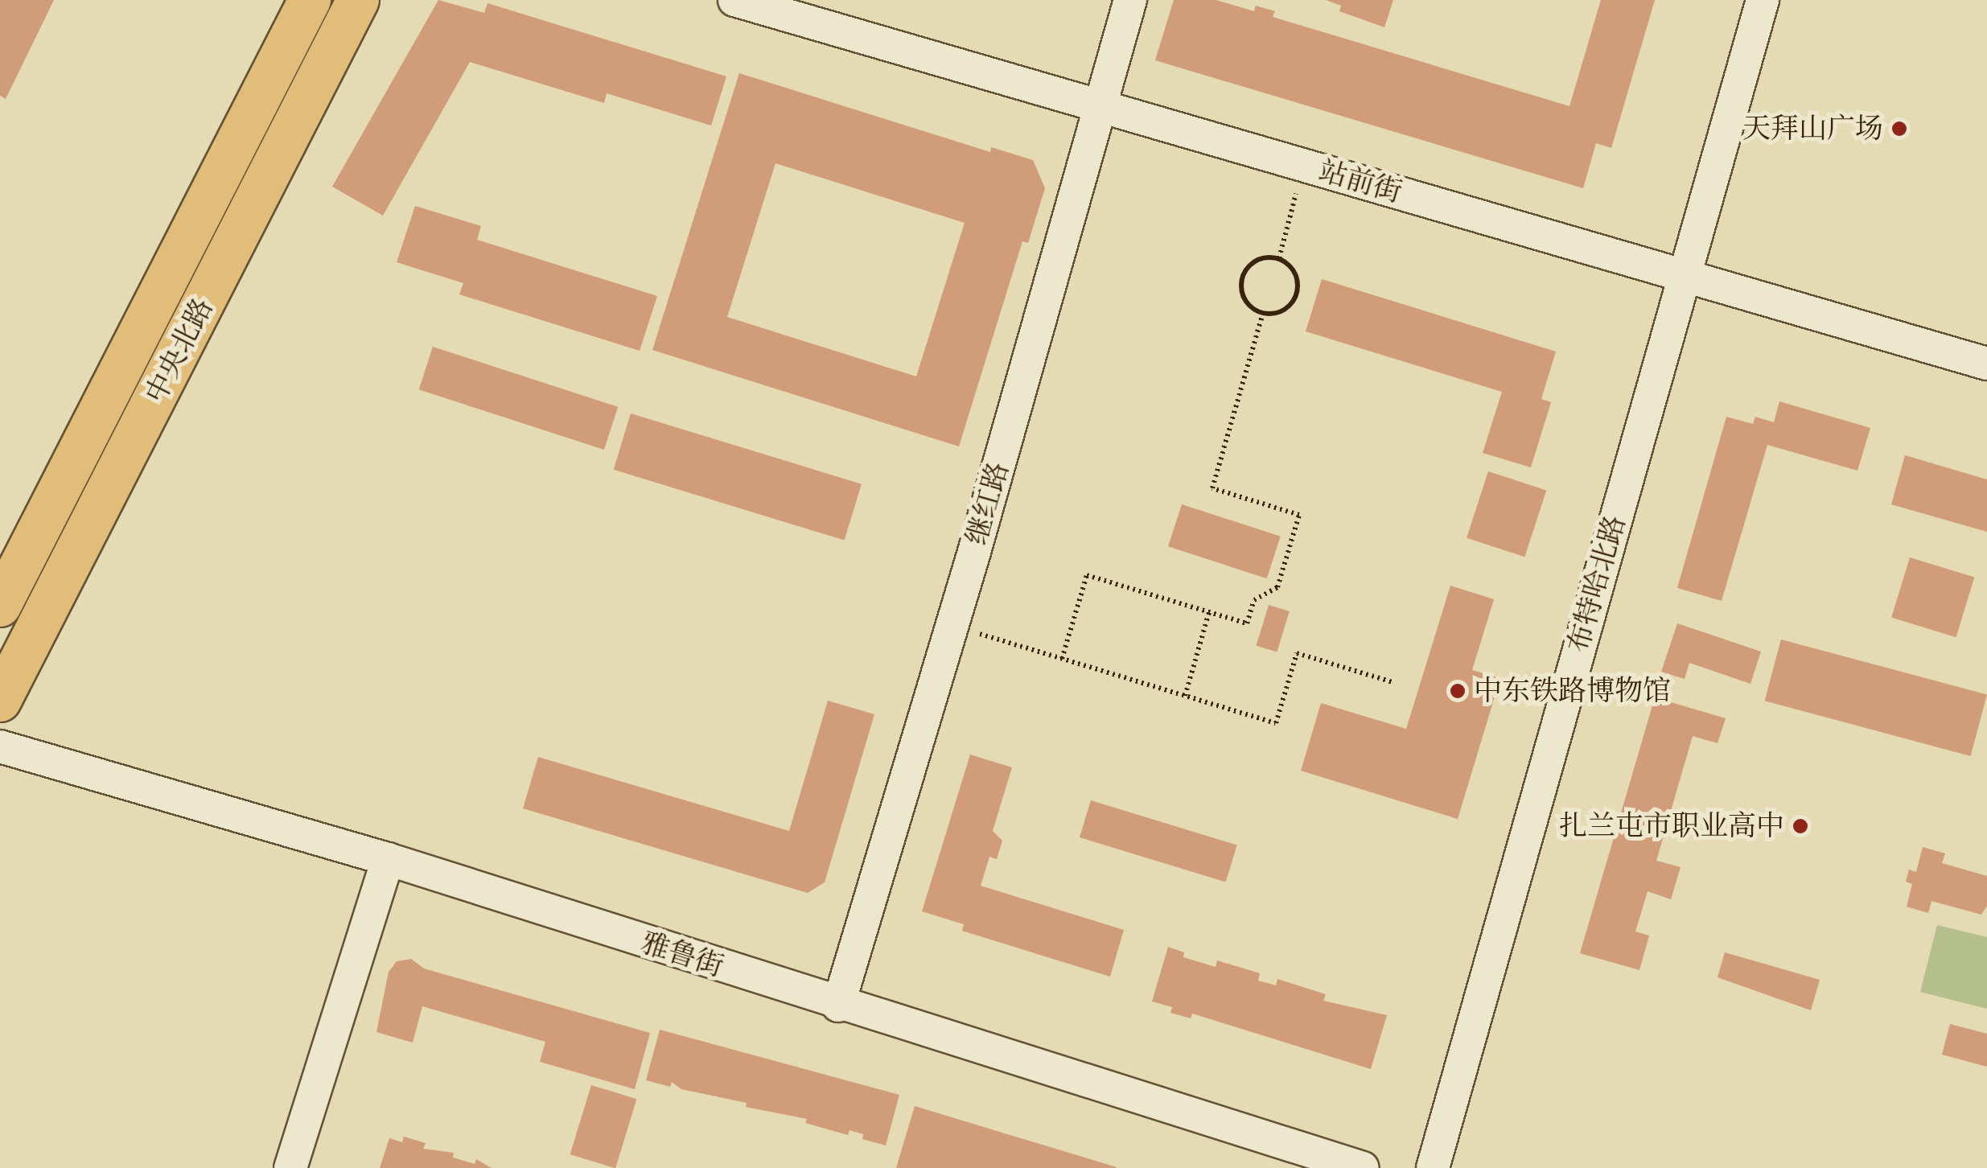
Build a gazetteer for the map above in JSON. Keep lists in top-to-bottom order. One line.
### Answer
{"streets":{"main road":["中央北路"],"street":["站前街","继红路","布特哈北路","雅鲁街"]},"crossings":[["站前街","继红路"],["站前街","布特哈北路"],["继红路","雅鲁街"]],"places":["天拜山广场","中东铁路博物馆","扎兰屯市职业高中"]}
